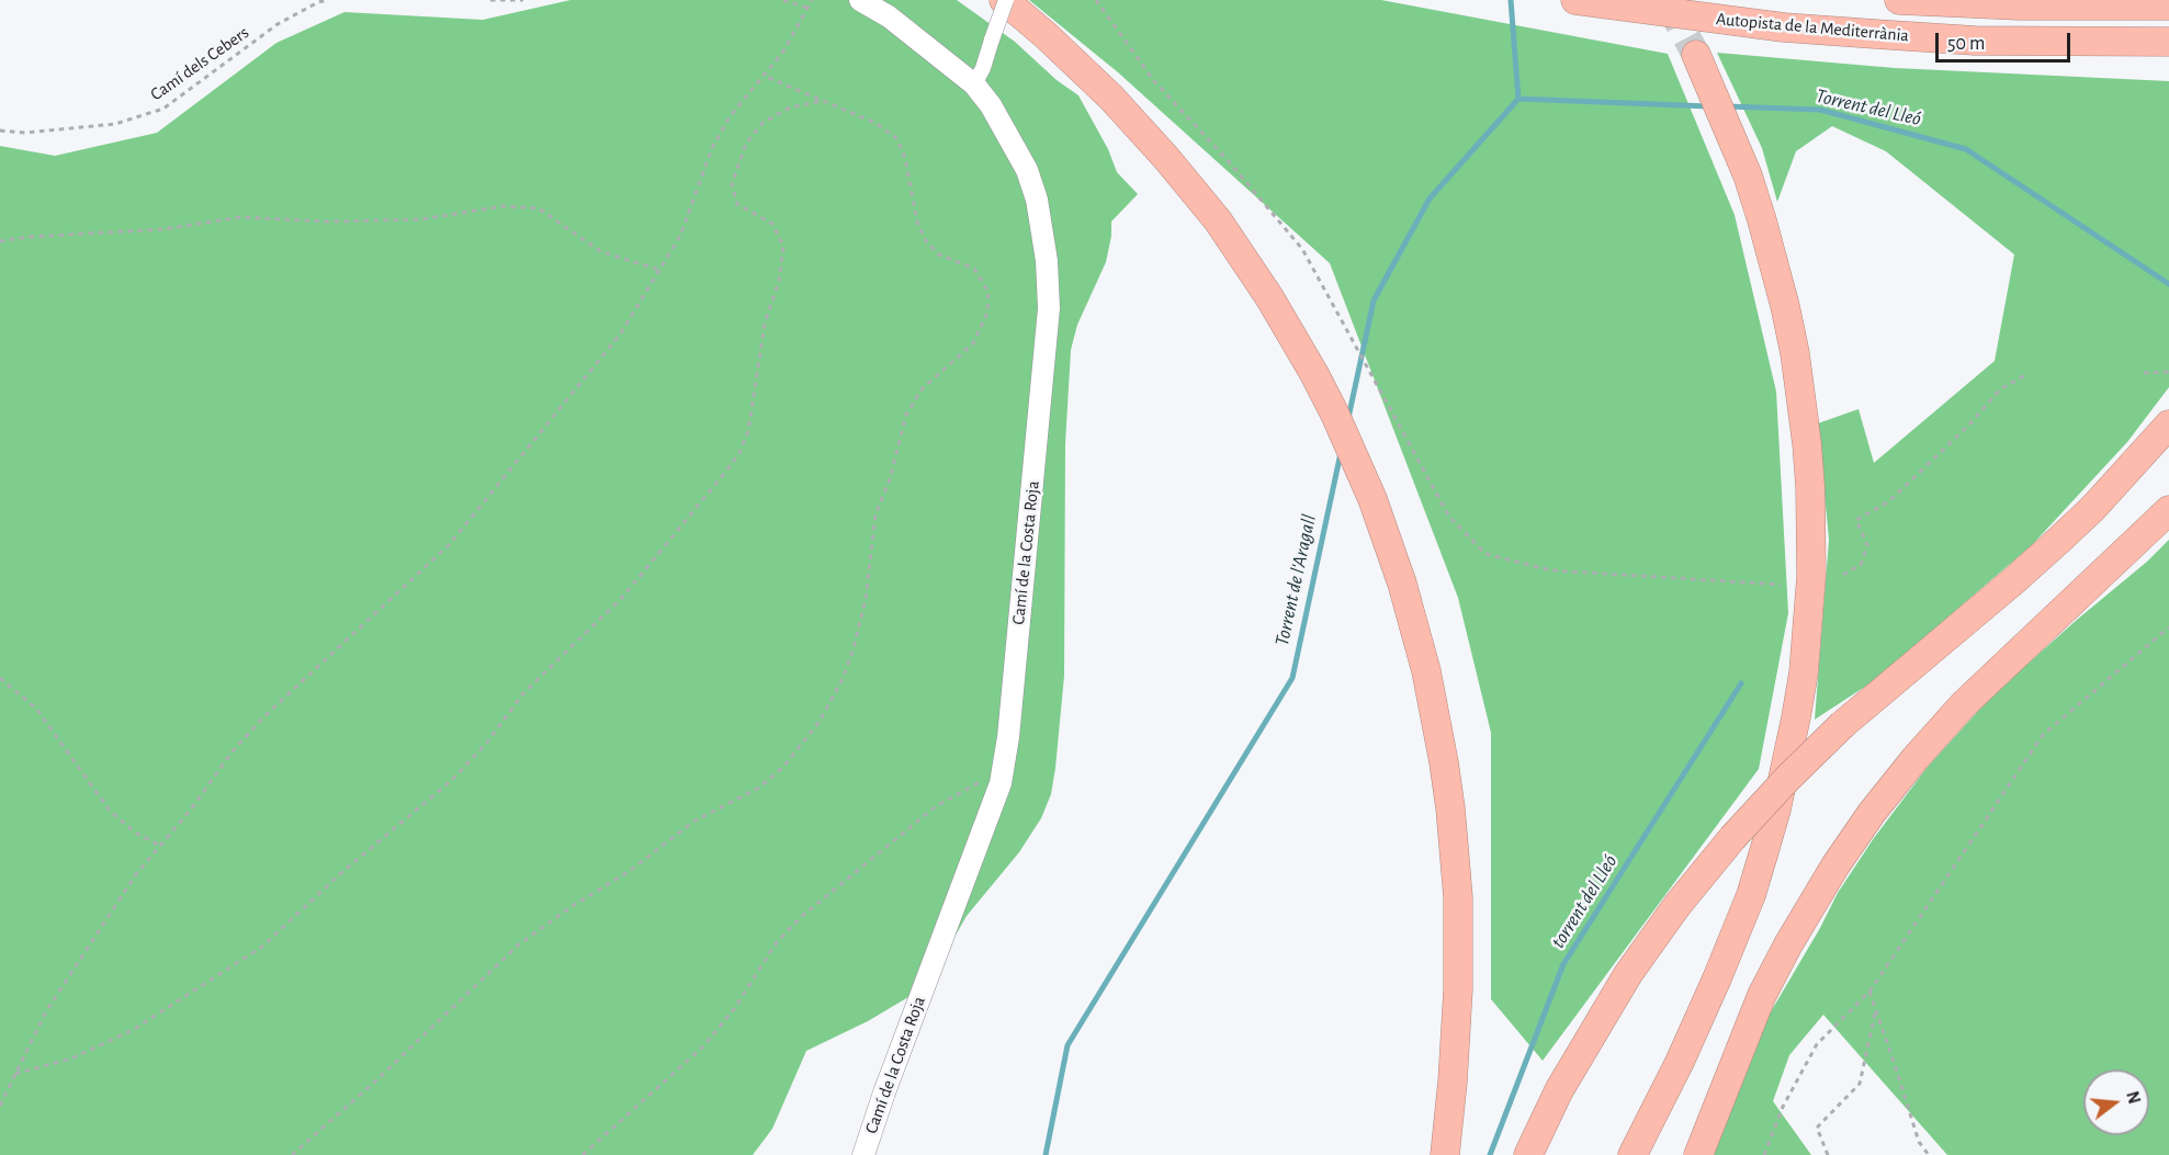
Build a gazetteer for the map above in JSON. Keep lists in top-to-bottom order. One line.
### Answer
{"streets":{"highway":["Autopista de la Mediterrània"],"street":["Camí de la Costa Roja"],"path":["Camí dels Cebers"]},"water":["Torrent del Lleó","Torrent de l'Aragall","torrent del Lleó"],"scale_bar":"50 m","north":"right"}
